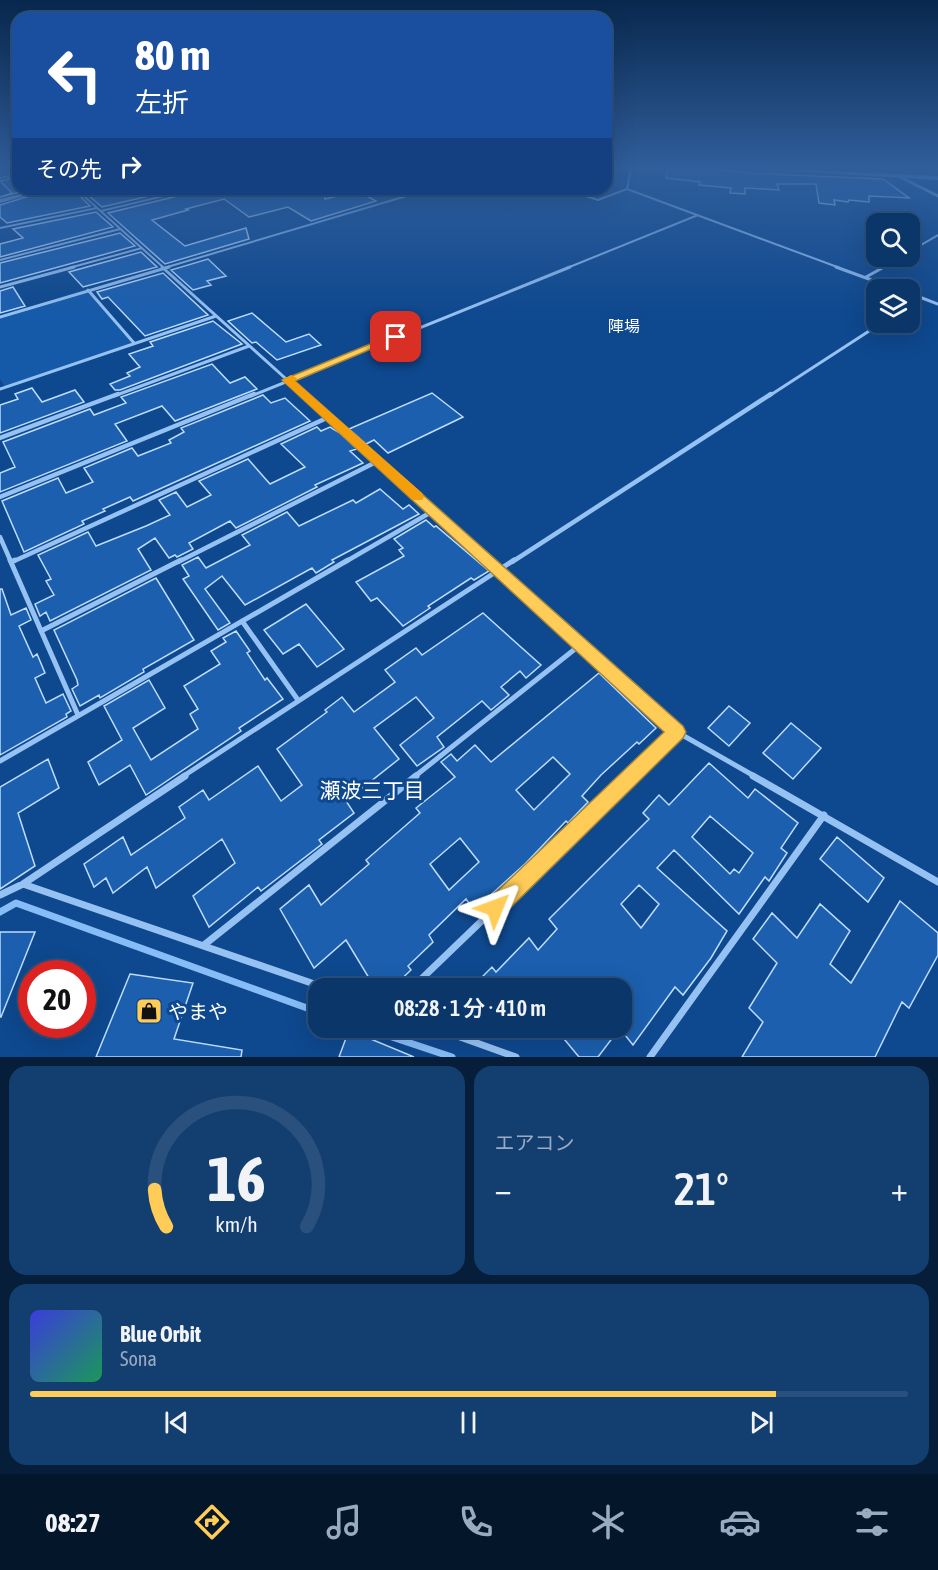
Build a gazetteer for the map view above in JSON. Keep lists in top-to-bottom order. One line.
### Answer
{"districts":["陣場","瀬波三丁目"],"places":{"shop":["やまや"]},"page":{"turn":["80 m","左折"],"then":"その先","limit":"20","trip":"08:28 · 1 分 · 410 m","tile":"エアコン","heat":["−","21°","+"],"song":["Blue Orbit","Sona"],"tabs":"08:27","gauge":["16","km/h"]}}
